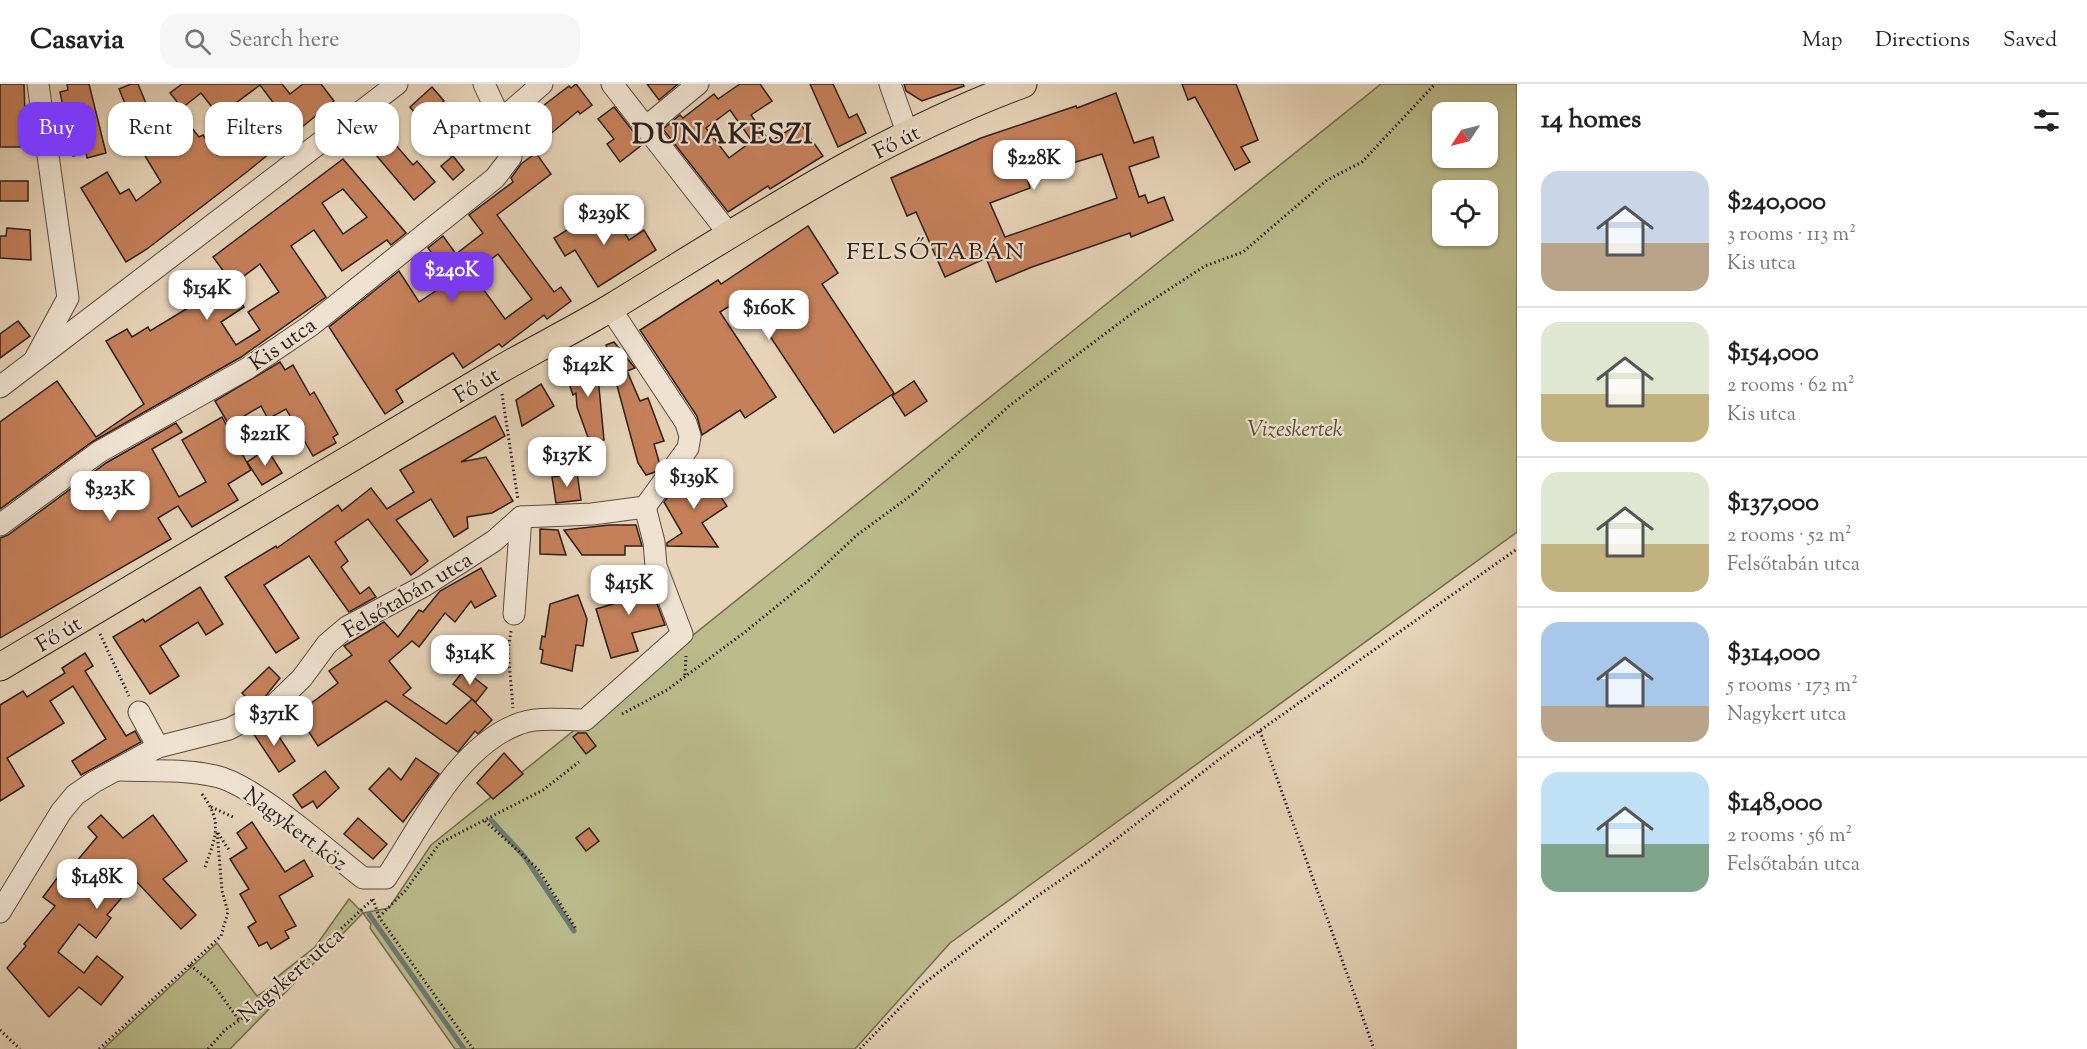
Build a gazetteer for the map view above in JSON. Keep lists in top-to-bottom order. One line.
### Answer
{"streets":{"main road":["Fő út"],"street":["Kis utca","Felsőtabán utca","Nagykert köz"],"path":["Nagykert utca"]},"crossings":[["Felsőtabán utca","Nagykert köz"],["Nagykert köz","Nagykert utca"]],"districts":["DUNAKESZI","FELSŐTABÁN"],"parks":["Vizeskertek"],"north":"bottom left","page":{"header":"Casavia","search":"Search here","nav":["Map","Directions","Saved"],"heading":"14 homes","chip":["Buy","Rent","Filters","New","Apartment"],"price":["$228K","$239K","$240K","$154K","$160K","$142K","$221K","$137K","$139K","$323K","$415K","$314K","$371K","$148K"],"list":[{"name":"$240,000","note":"3 rooms · 113 m² · Kis utca"},{"name":"$154,000","note":"2 rooms · 62 m² · Kis utca"},{"name":"$137,000","note":"2 rooms · 52 m² · Felsőtabán utca"},{"name":"$314,000","note":"5 rooms · 173 m² · Nagykert utca"},{"name":"$148,000","note":"2 rooms · 56 m² · Felsőtabán utca"}]}}
